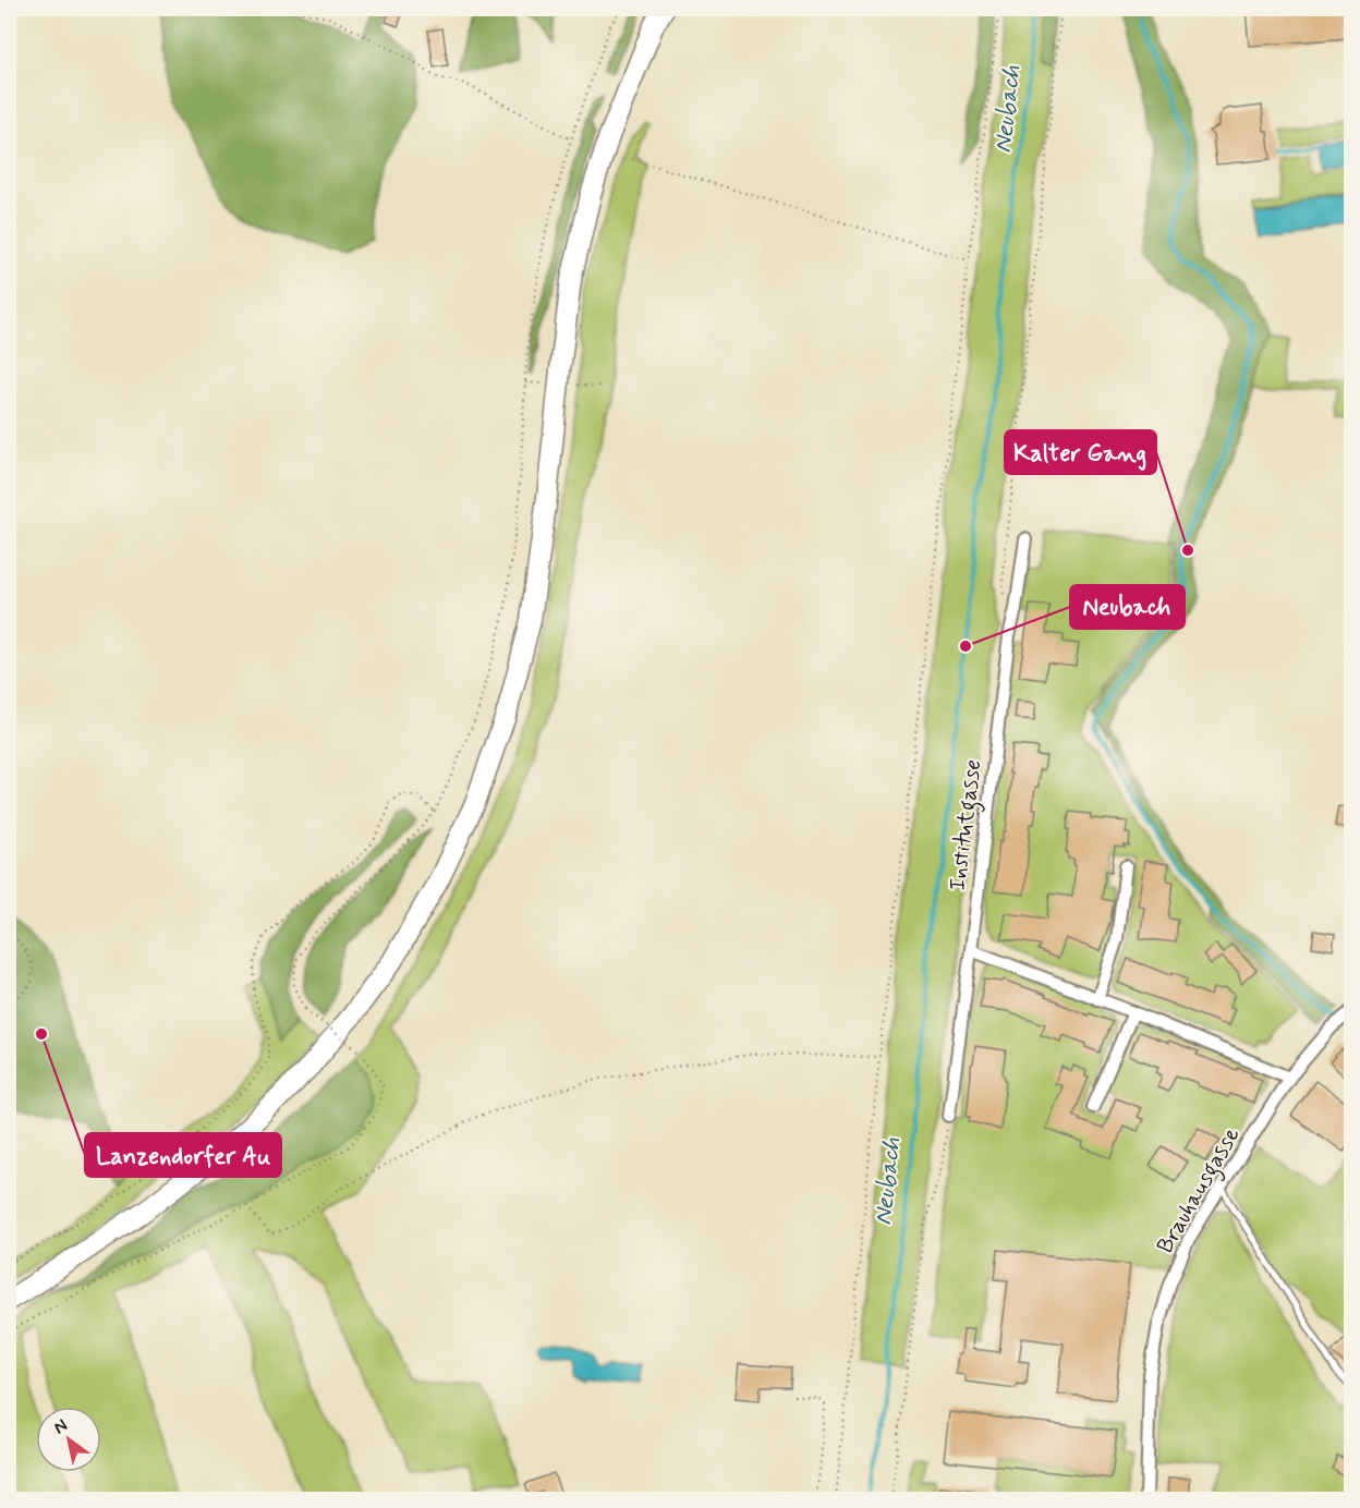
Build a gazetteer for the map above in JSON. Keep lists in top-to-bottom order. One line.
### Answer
{"streets":{"street":["Institutgasse","Brauhausgasse"]},"water":["Neubach"],"places":["Kalter Gang","Neubach","Lanzendorfer Au"],"north":"top left"}
